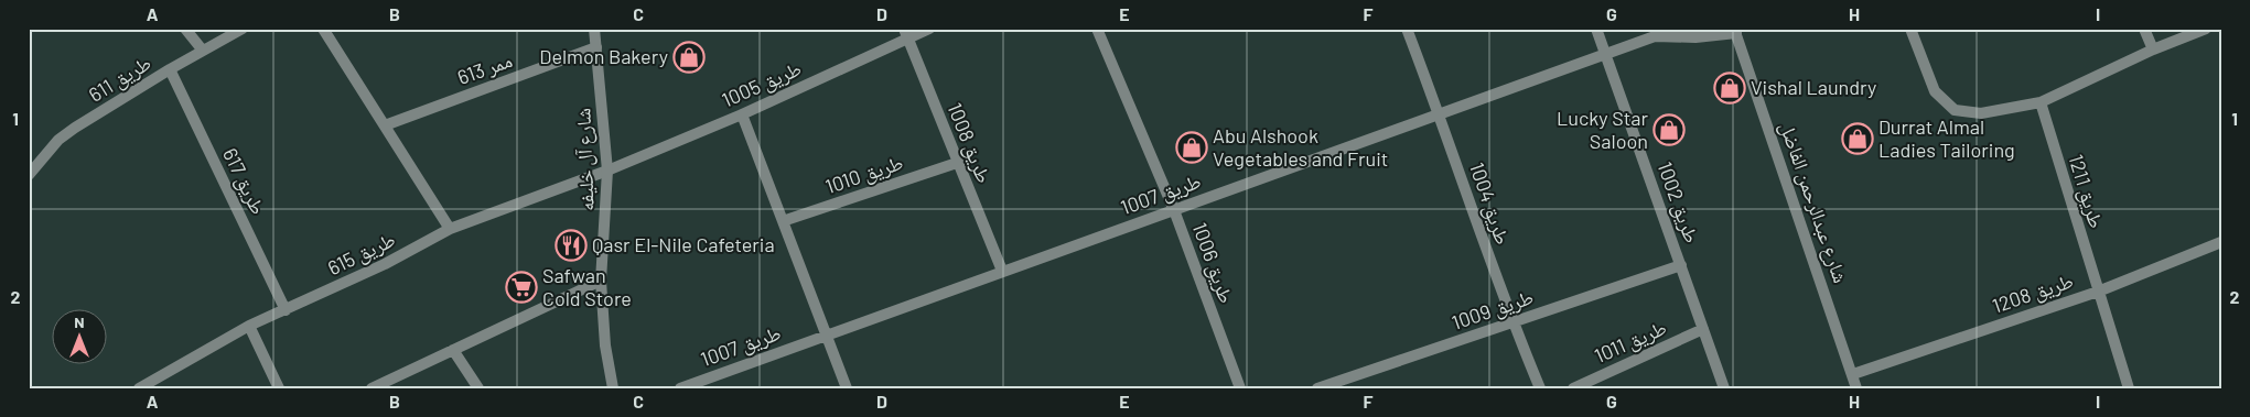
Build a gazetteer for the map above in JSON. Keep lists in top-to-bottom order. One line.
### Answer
{"streets":{"street":["ممر 613","طريق 611","طريق 1005","طريق 1008","شارع آل خليفه","طريق 1010","طريق 617","طريق 1211","طريق 1007","طريق 1002","شارع عبدالرحمن الفاضل","طريق 1004","طريق 615","طريق 1006","طريق 1208","طريق 1009","طريق 1011"]},"crossings":[["ممر 613","شارع آل خليفه"],["طريق 611","طريق 617"],["طريق 1005","طريق 1008"],["طريق 1005","شارع آل خليفه"],["طريق 1005","طريق 615"],["طريق 1008","طريق 1010"],["طريق 1008","طريق 1007"],["شارع آل خليفه","طريق 615"],["طريق 617","طريق 615"],["طريق 1211","طريق 1208"],["طريق 1007","طريق 1002"],["طريق 1007","شارع عبدالرحمن الفاضل"],["طريق 1007","طريق 1004"],["طريق 1007","طريق 1006"],["طريق 1002","طريق 1009"],["طريق 1002","طريق 1011"],["شارع عبدالرحمن الفاضل","طريق 1208"],["طريق 1004","طريق 1009"]],"places":{"shop":["Delmon Bakery","Vishal Laundry","Lucky Star Saloon","Durrat Almal Ladies Tailoring","Abu Alshook Vegetables and Fruit"],"restaurant":["Qasr El-Nile Cafeteria"],"supermarket":["Safwan Cold Store"]},"north":"top","grid":{"columns":["A","B","C","D","E","F","G","H","I"],"rows":["1","2"]}}
